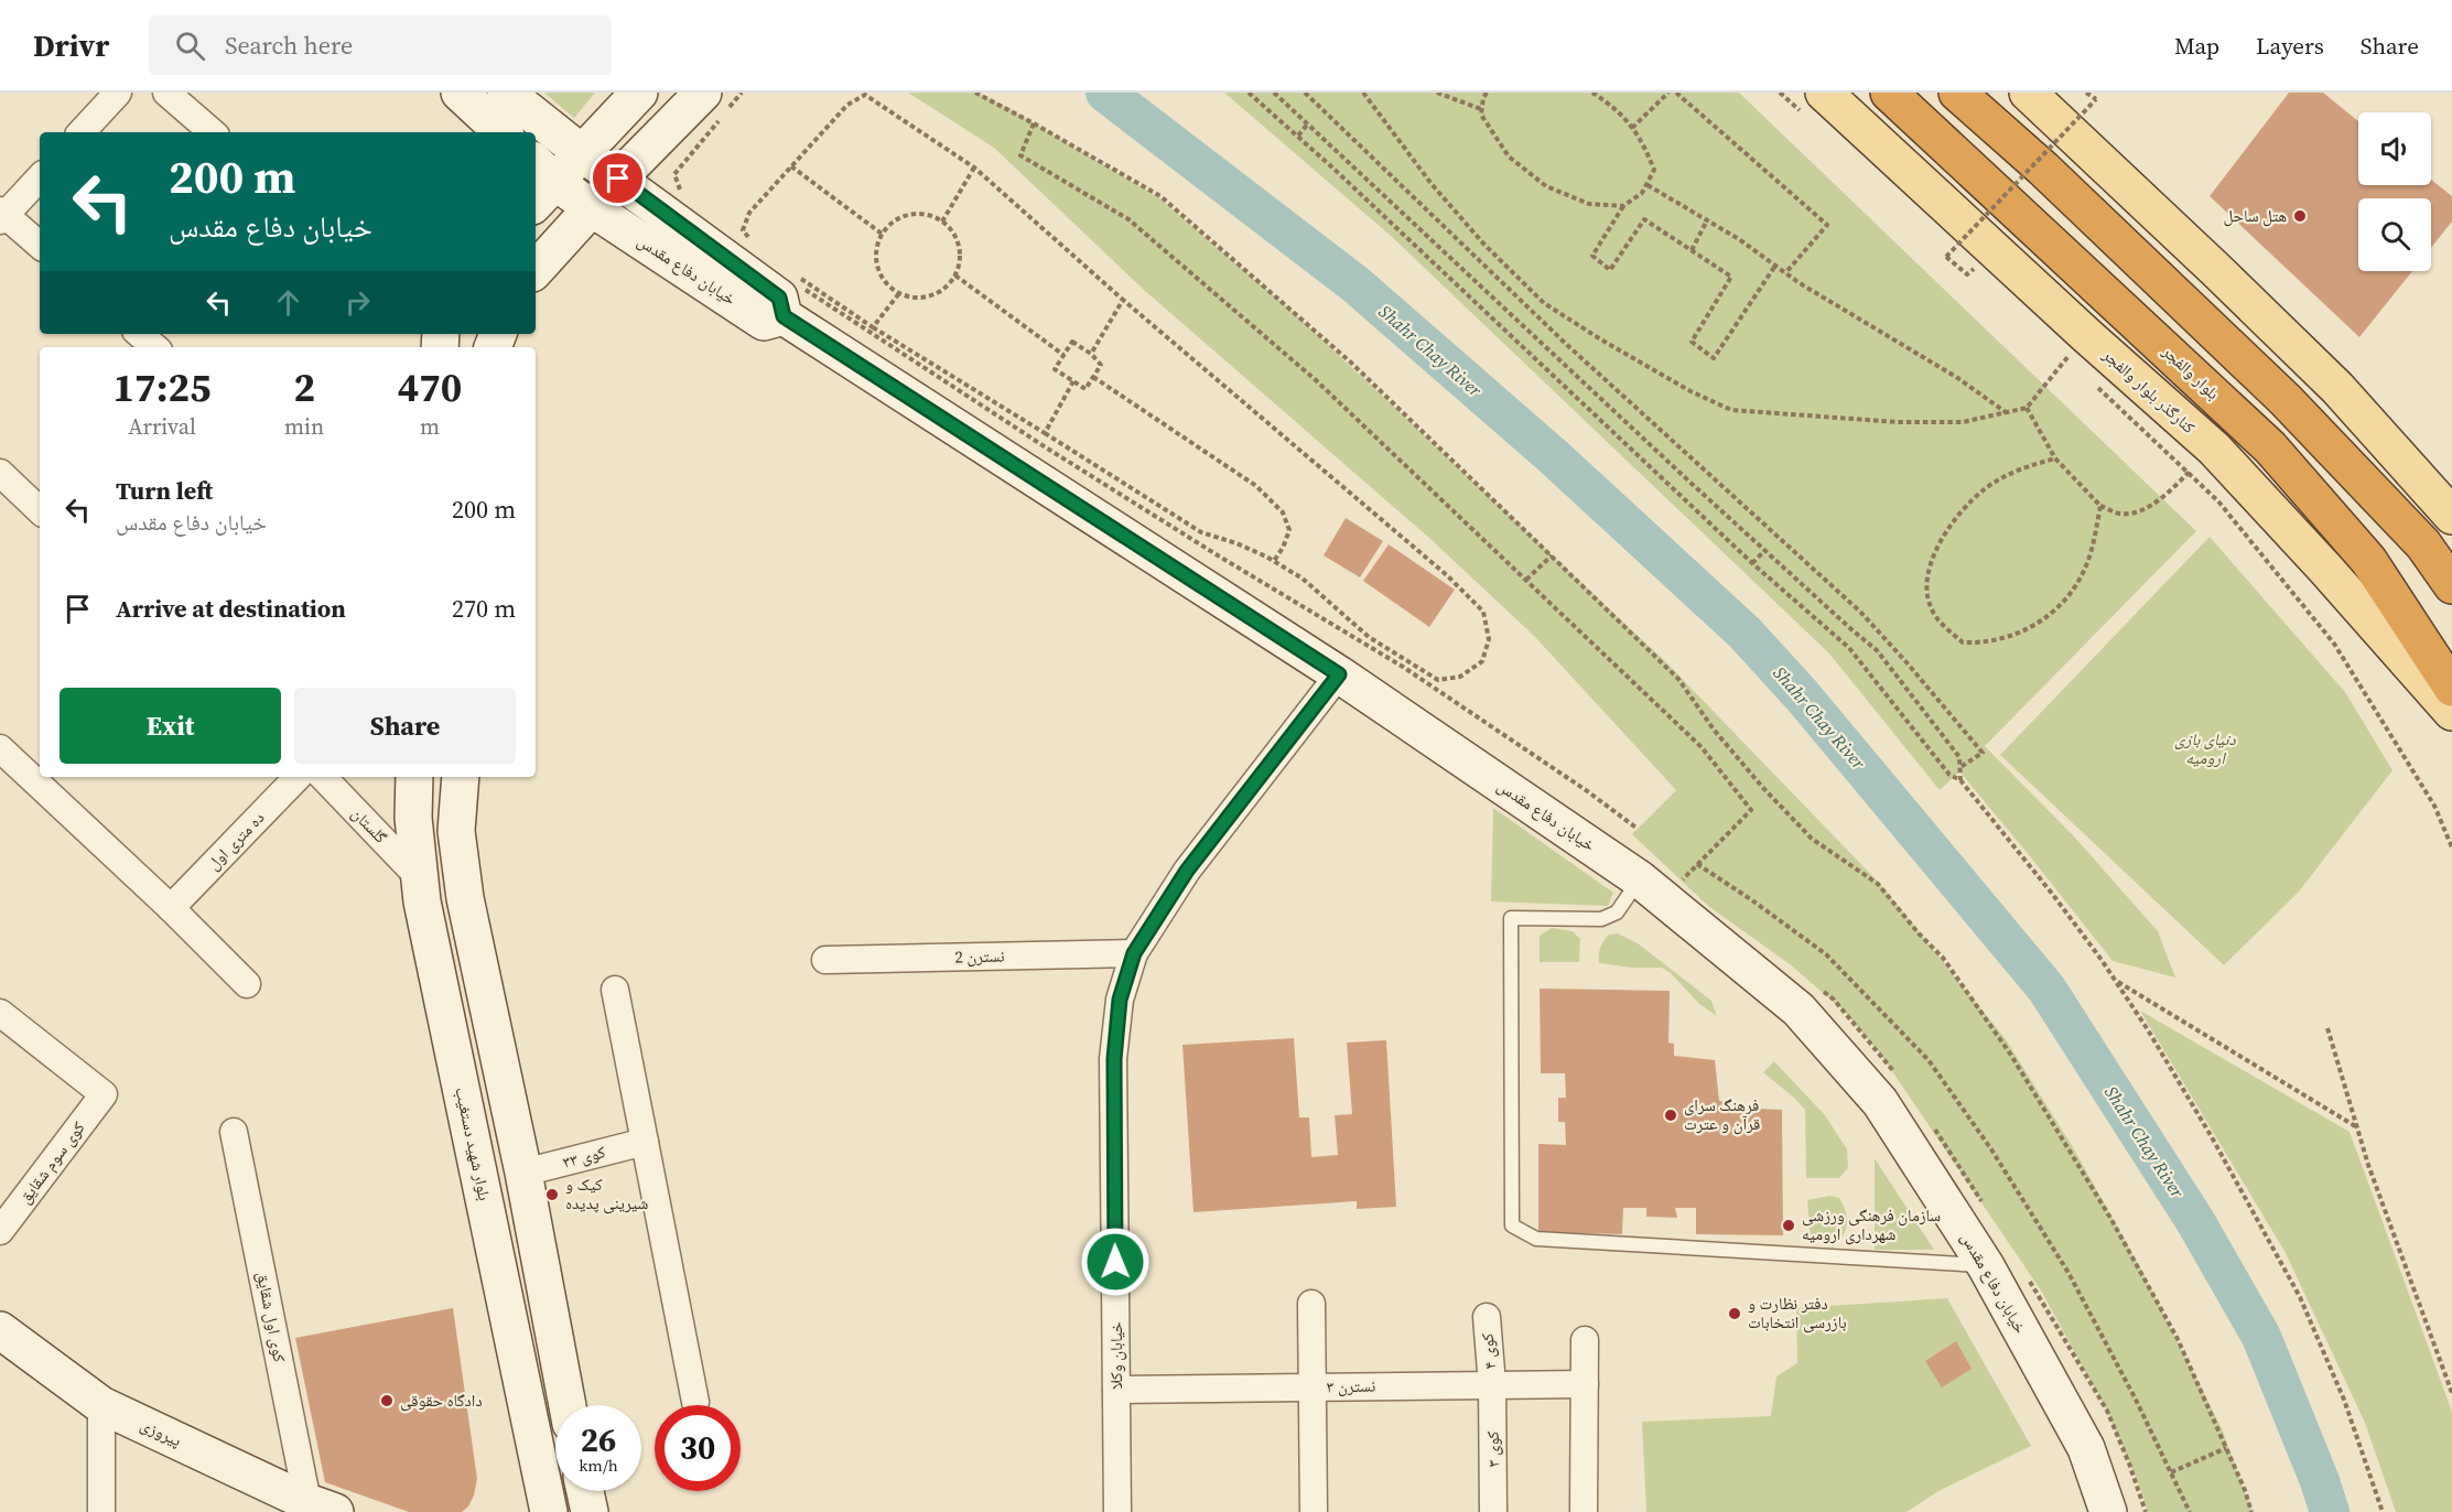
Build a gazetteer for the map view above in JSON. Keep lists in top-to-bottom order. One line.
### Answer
{"streets":{"highway":["بلوار والفجر"],"main road":["کنارگذر بلوار والفجر"],"street":["خیابان دفاع مقدس","گلستان","ده متری اول","نسترن 2","بلوار شهید دستغیب","کوی ۳۳","کوی سوم شقایق","کوی اول شقایق","کوی ۴","خیابان وکلا","نسترن ۳","پیروزی","کوی ۳"]},"crossings":[["خیابان دفاع مقدس","خیابان وکلا"],["گلستان","بلوار شهید دستغیب"],["نسترن 2","خیابان وکلا"],["کوی اول شقایق","پیروزی"],["کوی ۴","نسترن ۳"],["کوی ۴","کوی ۳"],["خیابان وکلا","نسترن ۳"],["نسترن ۳","کوی ۳"]],"water":["Shahr Chay River"],"parks":["دنیای بازی ارومیه"],"places":["هتل ساحل","فرهنگ سرای قرآن و عترت","کیک و شیرینی پدیده","سازمان فرهنگی ورزشی شهرداری ارومیه","دفتر نظارت و بازرسی انتخابات","دادگاه حقوقی"],"page":{"header":"Drivr","search":"Search here","nav":["Map","Layers","Share"],"turn":["200 m","خیابان دفاع مقدس"],"eta":["17:25","Arrival","2","min","470","m"],"list":[{"name":"Turn left","note":"خیابان دفاع مقدس","value":"200 m"},{"name":"Arrive at destination","value":"270 m"}],"buttons":["Exit","Share"],"speed":"26 km/h","limit":"30"}}
